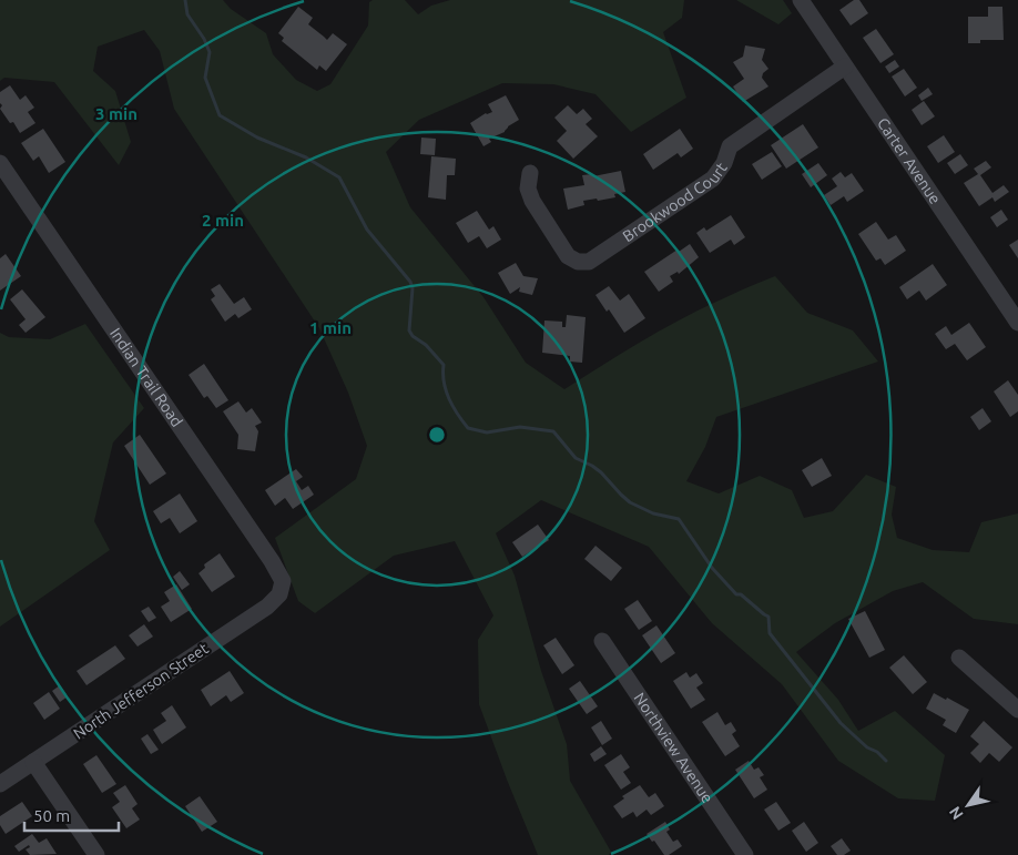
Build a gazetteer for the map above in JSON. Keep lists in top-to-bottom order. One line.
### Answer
{"streets":{"street":["Carter Avenue","Brookwood Court","Indian Trail Road","North Jefferson Street","Northview Avenue"]},"crossings":[["Carter Avenue","Brookwood Court"],["Indian Trail Road","North Jefferson Street"]],"scale_bar":"50 m","north":"bottom left","rings":["3 min","2 min","1 min"]}
